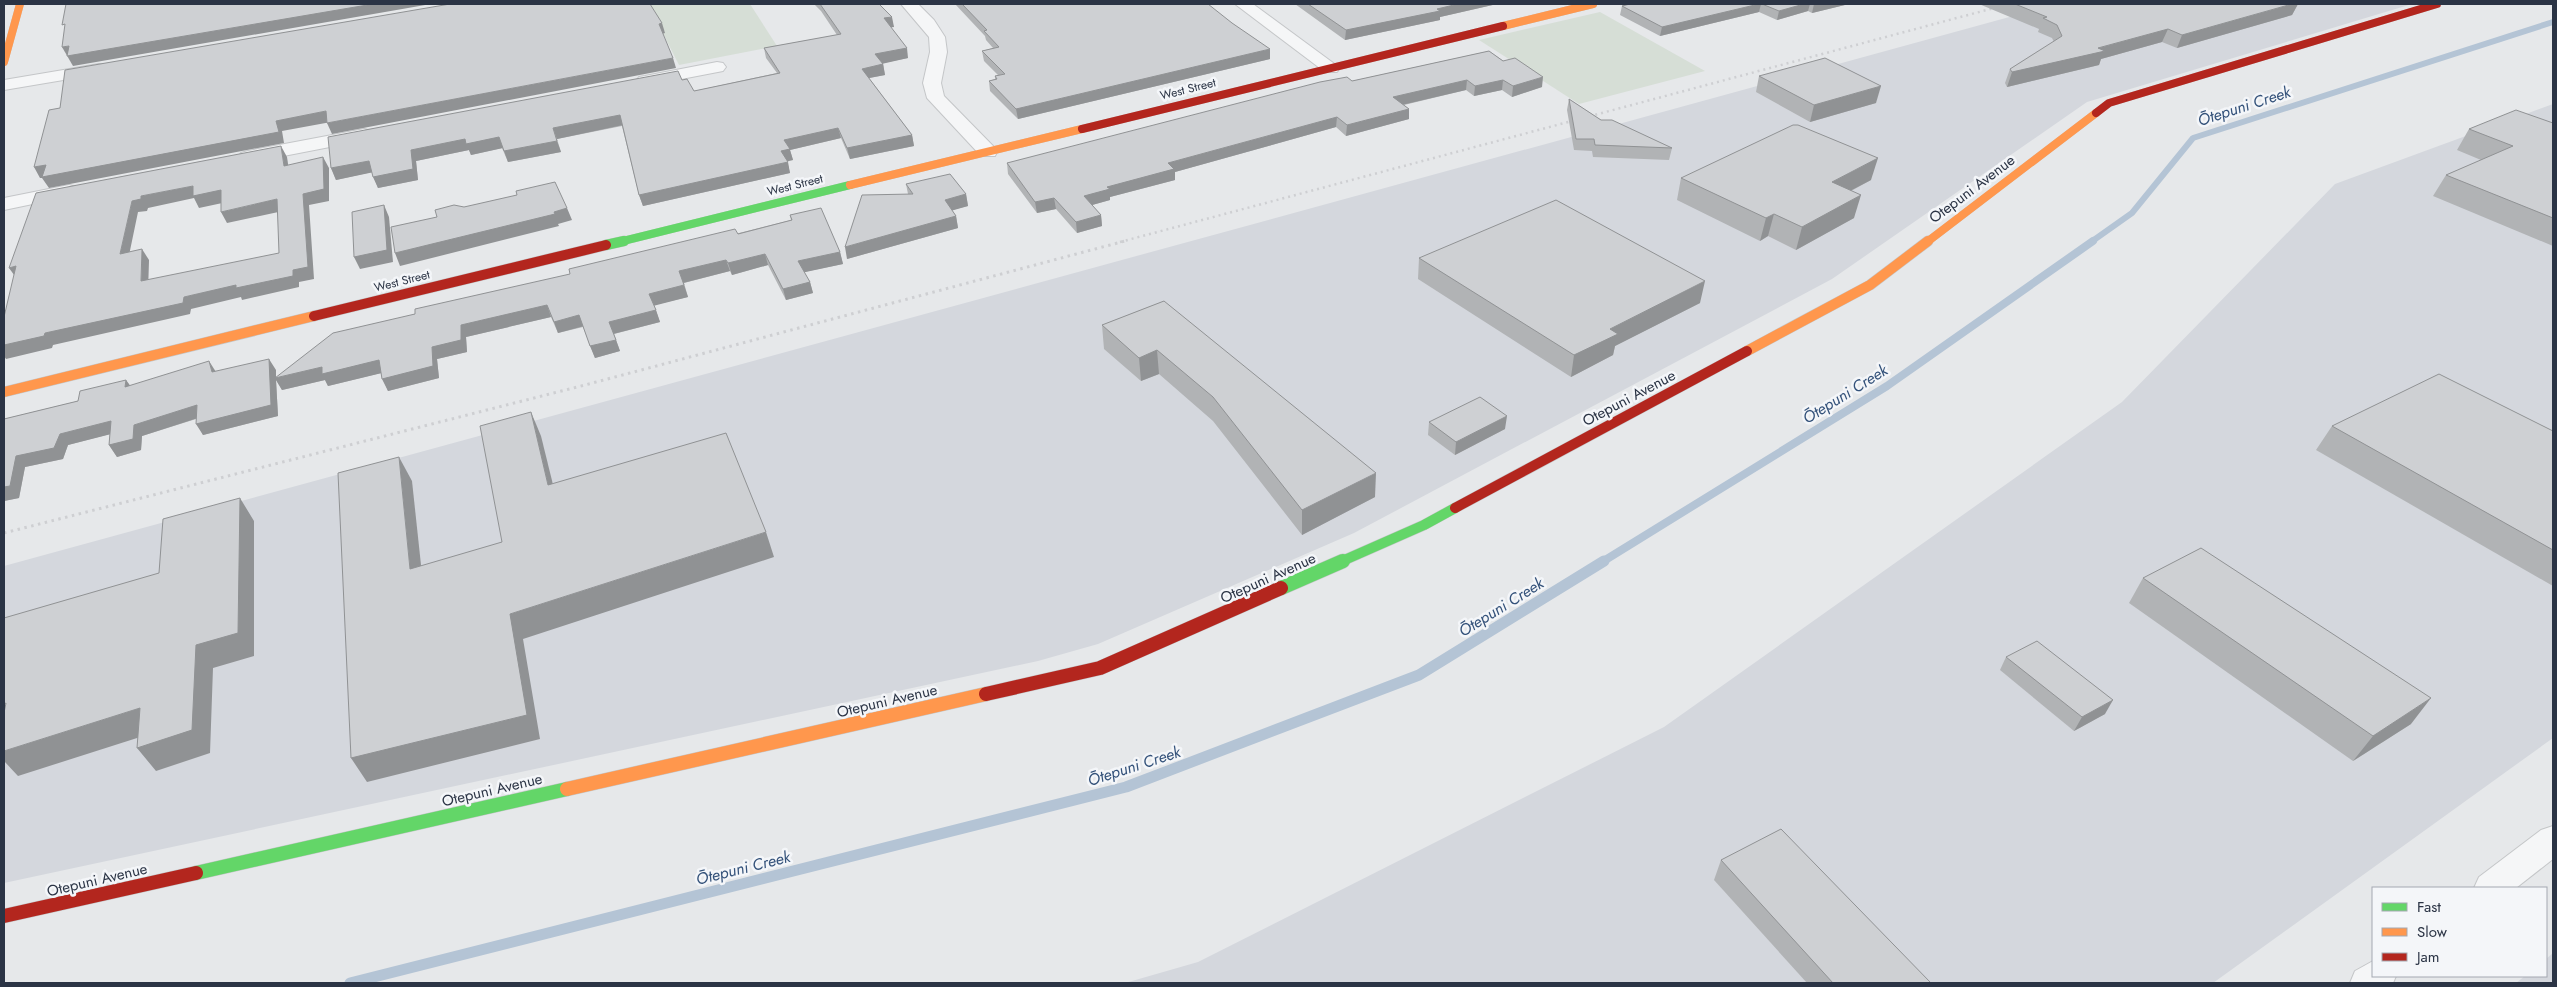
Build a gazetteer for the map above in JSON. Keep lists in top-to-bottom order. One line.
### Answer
{"streets":{"street":["West Street","Otepuni Avenue"]},"water":["Ōtepuni Creek"],"legend":["Fast","Slow","Jam"]}
